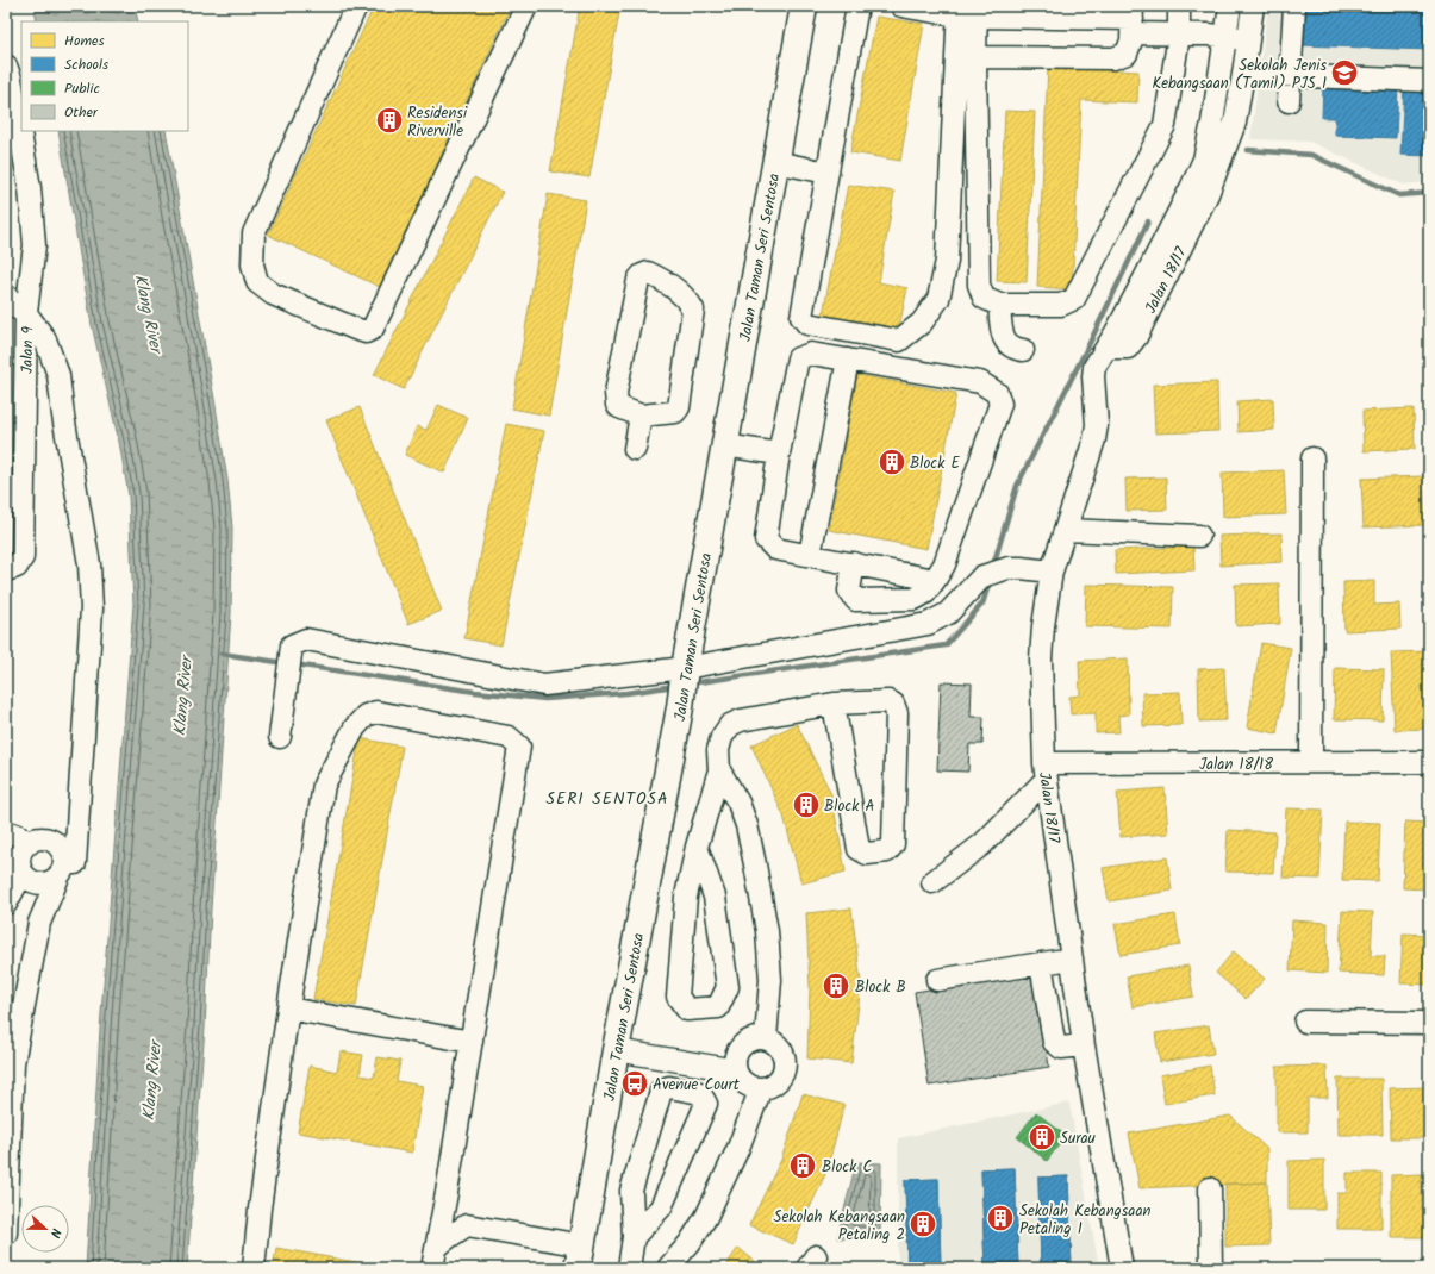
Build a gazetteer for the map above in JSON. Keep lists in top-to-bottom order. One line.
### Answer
{"streets":{"main road":["Jalan Taman Seri Sentosa"],"street":["Jalan 18/17","Jalan 9","Jalan 18/18"]},"crossings":[["Jalan 18/17","Jalan 18/18"]],"districts":["SERI SENTOSA"],"water":["Klang River"],"places":{"school or university":["Sekolah Jenis Kebangsaan (Tamil) PJS 1"],"building":["Residensi Riverville","Block E","Block A","Block B","Surau","Block C","Sekolah Kebangsaan Petaling 1","Sekolah Kebangsaan Petaling 2"],"bus stop":["Avenue Court"]},"legend":["Homes","Schools","Public","Other"],"north":"right"}
